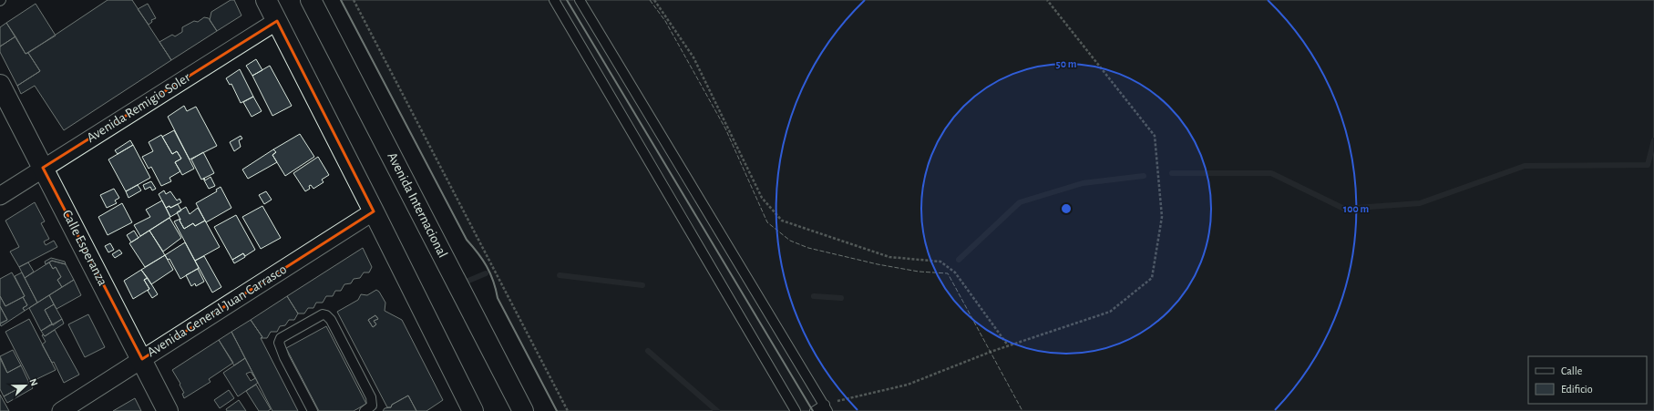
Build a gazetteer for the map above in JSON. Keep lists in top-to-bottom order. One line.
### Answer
{"streets":{"main road":["Avenida Internacional","Calle Esperanza"],"street":["Avenida Remigio Soler","Avenida General Juan Carrasco"]},"crossings":[["Avenida Remigio Soler","Calle Esperanza"],["Calle Esperanza","Avenida General Juan Carrasco"]],"legend":["Calle","Edificio"],"north":"right","rings":["50 m","100 m"]}
